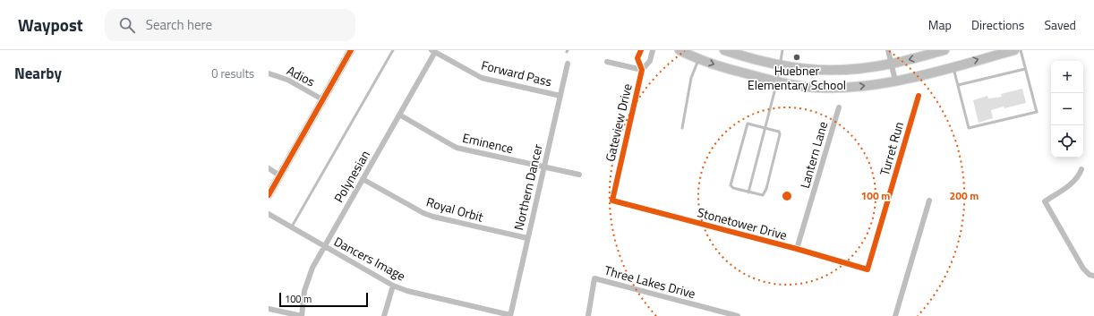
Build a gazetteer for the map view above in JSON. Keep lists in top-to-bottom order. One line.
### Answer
{"streets":{"street":["Forward Pass","Adios","Gateview Drive","Eminence","Turret Run","Lantern Lane","Polynesian","Northern Dancer","Royal Orbit","Stonetower Drive","Dancers Image","Three Lakes Drive"]},"crossings":[["Forward Pass","Polynesian"],["Forward Pass","Northern Dancer"],["Gateview Drive","Stonetower Drive"],["Eminence","Polynesian"],["Eminence","Northern Dancer"],["Turret Run","Stonetower Drive"],["Lantern Lane","Stonetower Drive"],["Polynesian","Royal Orbit"],["Polynesian","Dancers Image"],["Northern Dancer","Royal Orbit"],["Northern Dancer","Dancers Image"]],"places":["Huebner Elementary School"],"scale_bar":"100 m","page":{"header":"Waypost","search":"Search here","nav":["Map","Directions","Saved"],"heading":["Nearby","0 results"],"map_buttons":["+","−"],"scale":"100 m"},"rings":["100 m","200 m"]}
